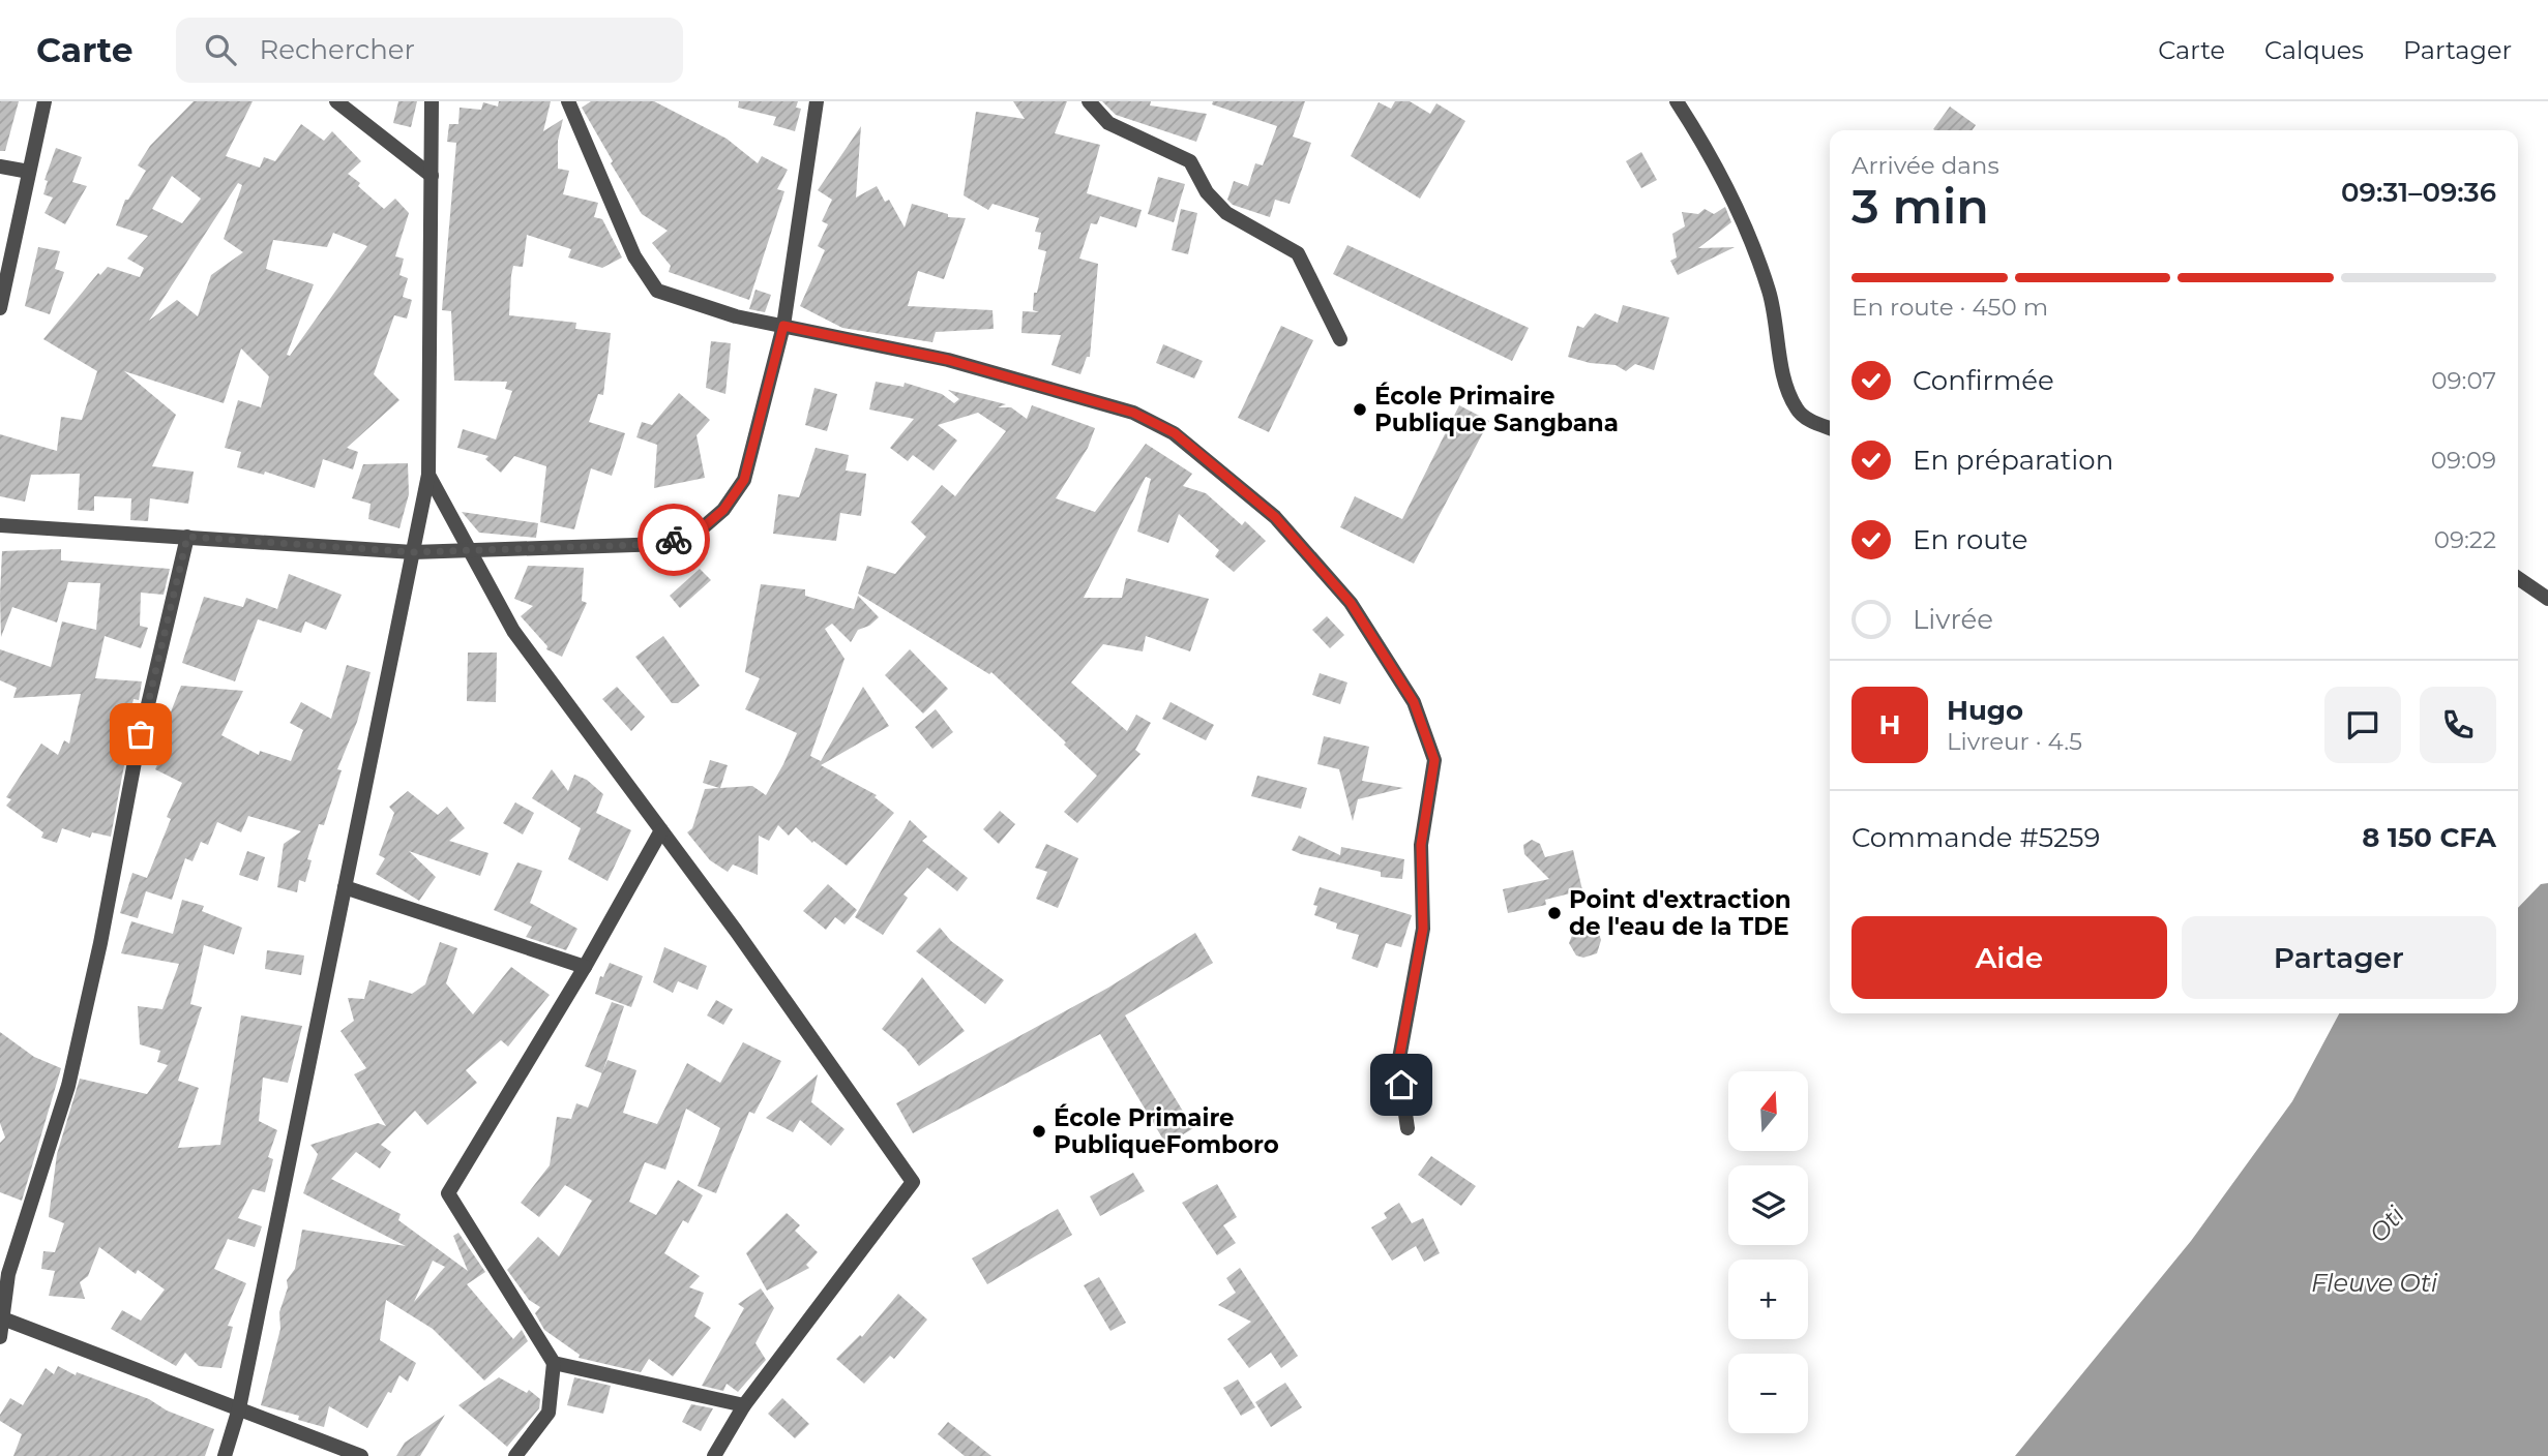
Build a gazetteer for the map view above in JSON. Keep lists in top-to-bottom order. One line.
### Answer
{"water":["Oti","Fleuve Oti"],"places":["École Primaire Publique Sangbana","Point d'extraction de l'eau de la TDE","École Primaire PubliqueFomboro"],"north":"top","page":{"header":"Carte","search":"Rechercher","nav":["Carte","Calques","Partager"],"heading":["3 min","Arrivée dans","09:31–09:36"],"panel":["Hugo","Livreur · 4.5","Commande #5259","8 150 CFA"],"bar":"En route · 450 m","list":[["Confirmée","09:07"],["En préparation","09:09"],["En route","09:22"],"Livrée"],"round":"H","buttons":["Aide","Partager"],"map_buttons":["+","−"]}}
